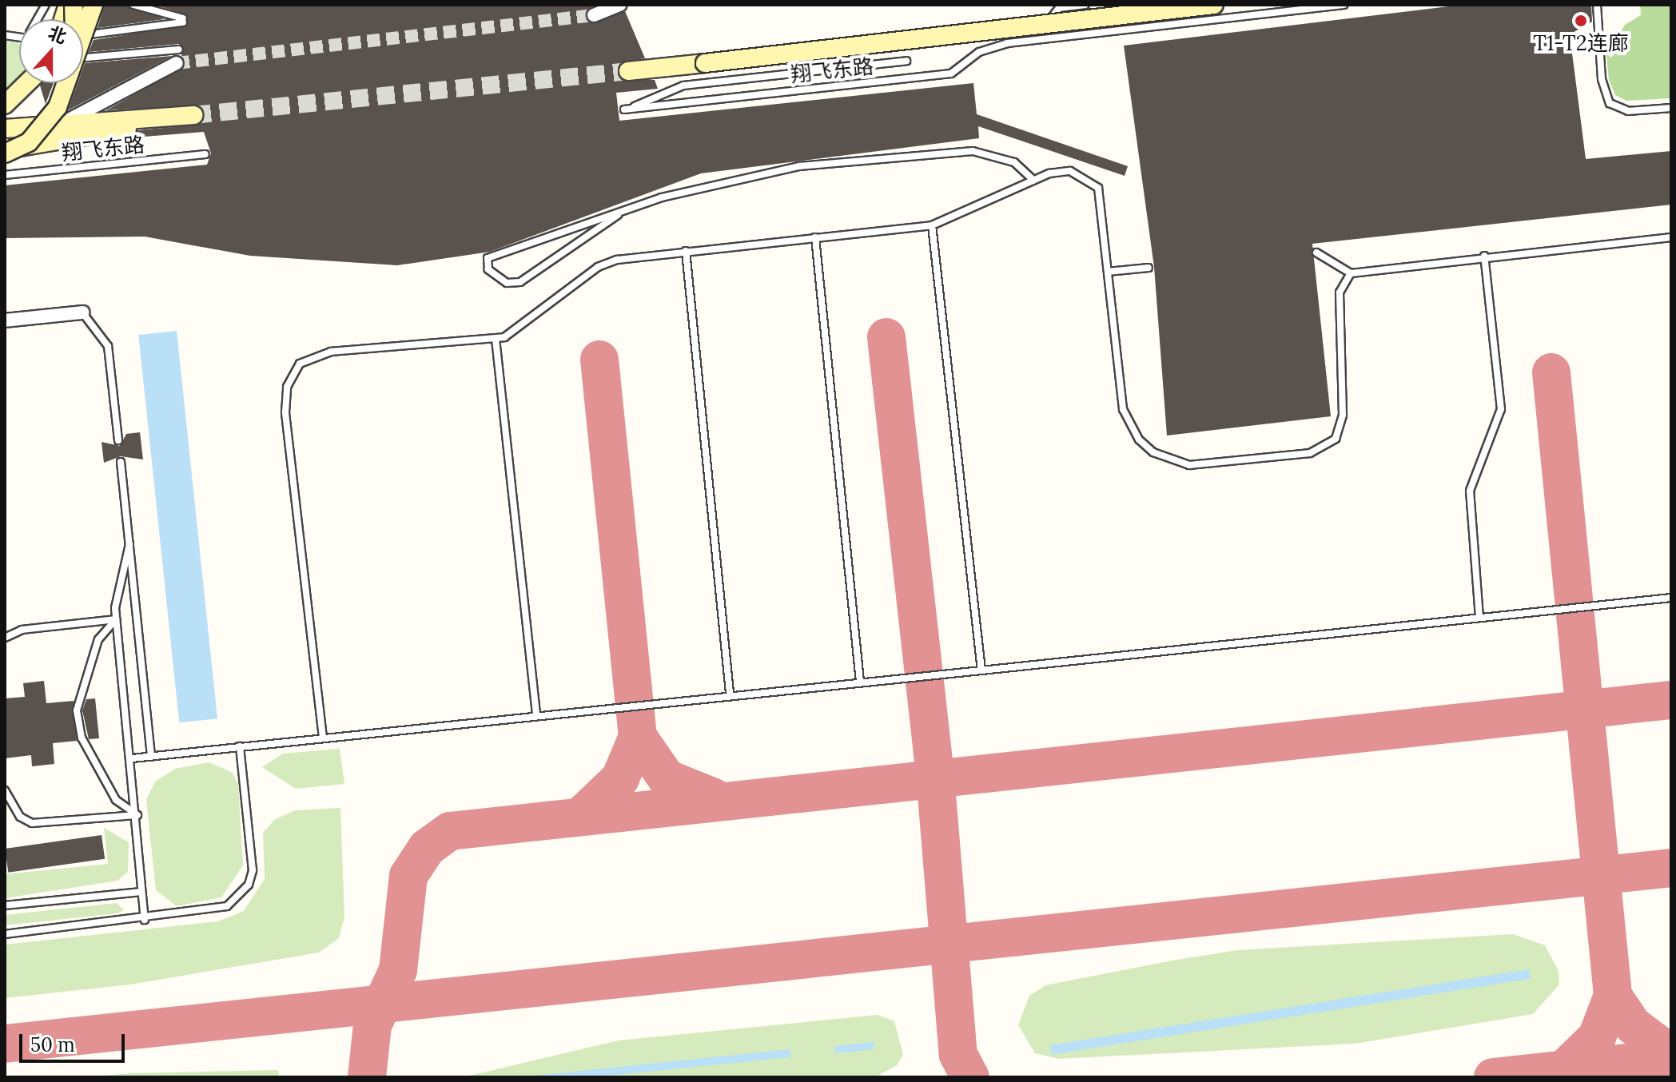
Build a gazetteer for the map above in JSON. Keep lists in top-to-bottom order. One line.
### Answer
{"streets":{"lane":["翔飞东路"]},"places":["T1-T2连廊"],"scale_bar":"50 m","north":"top"}
